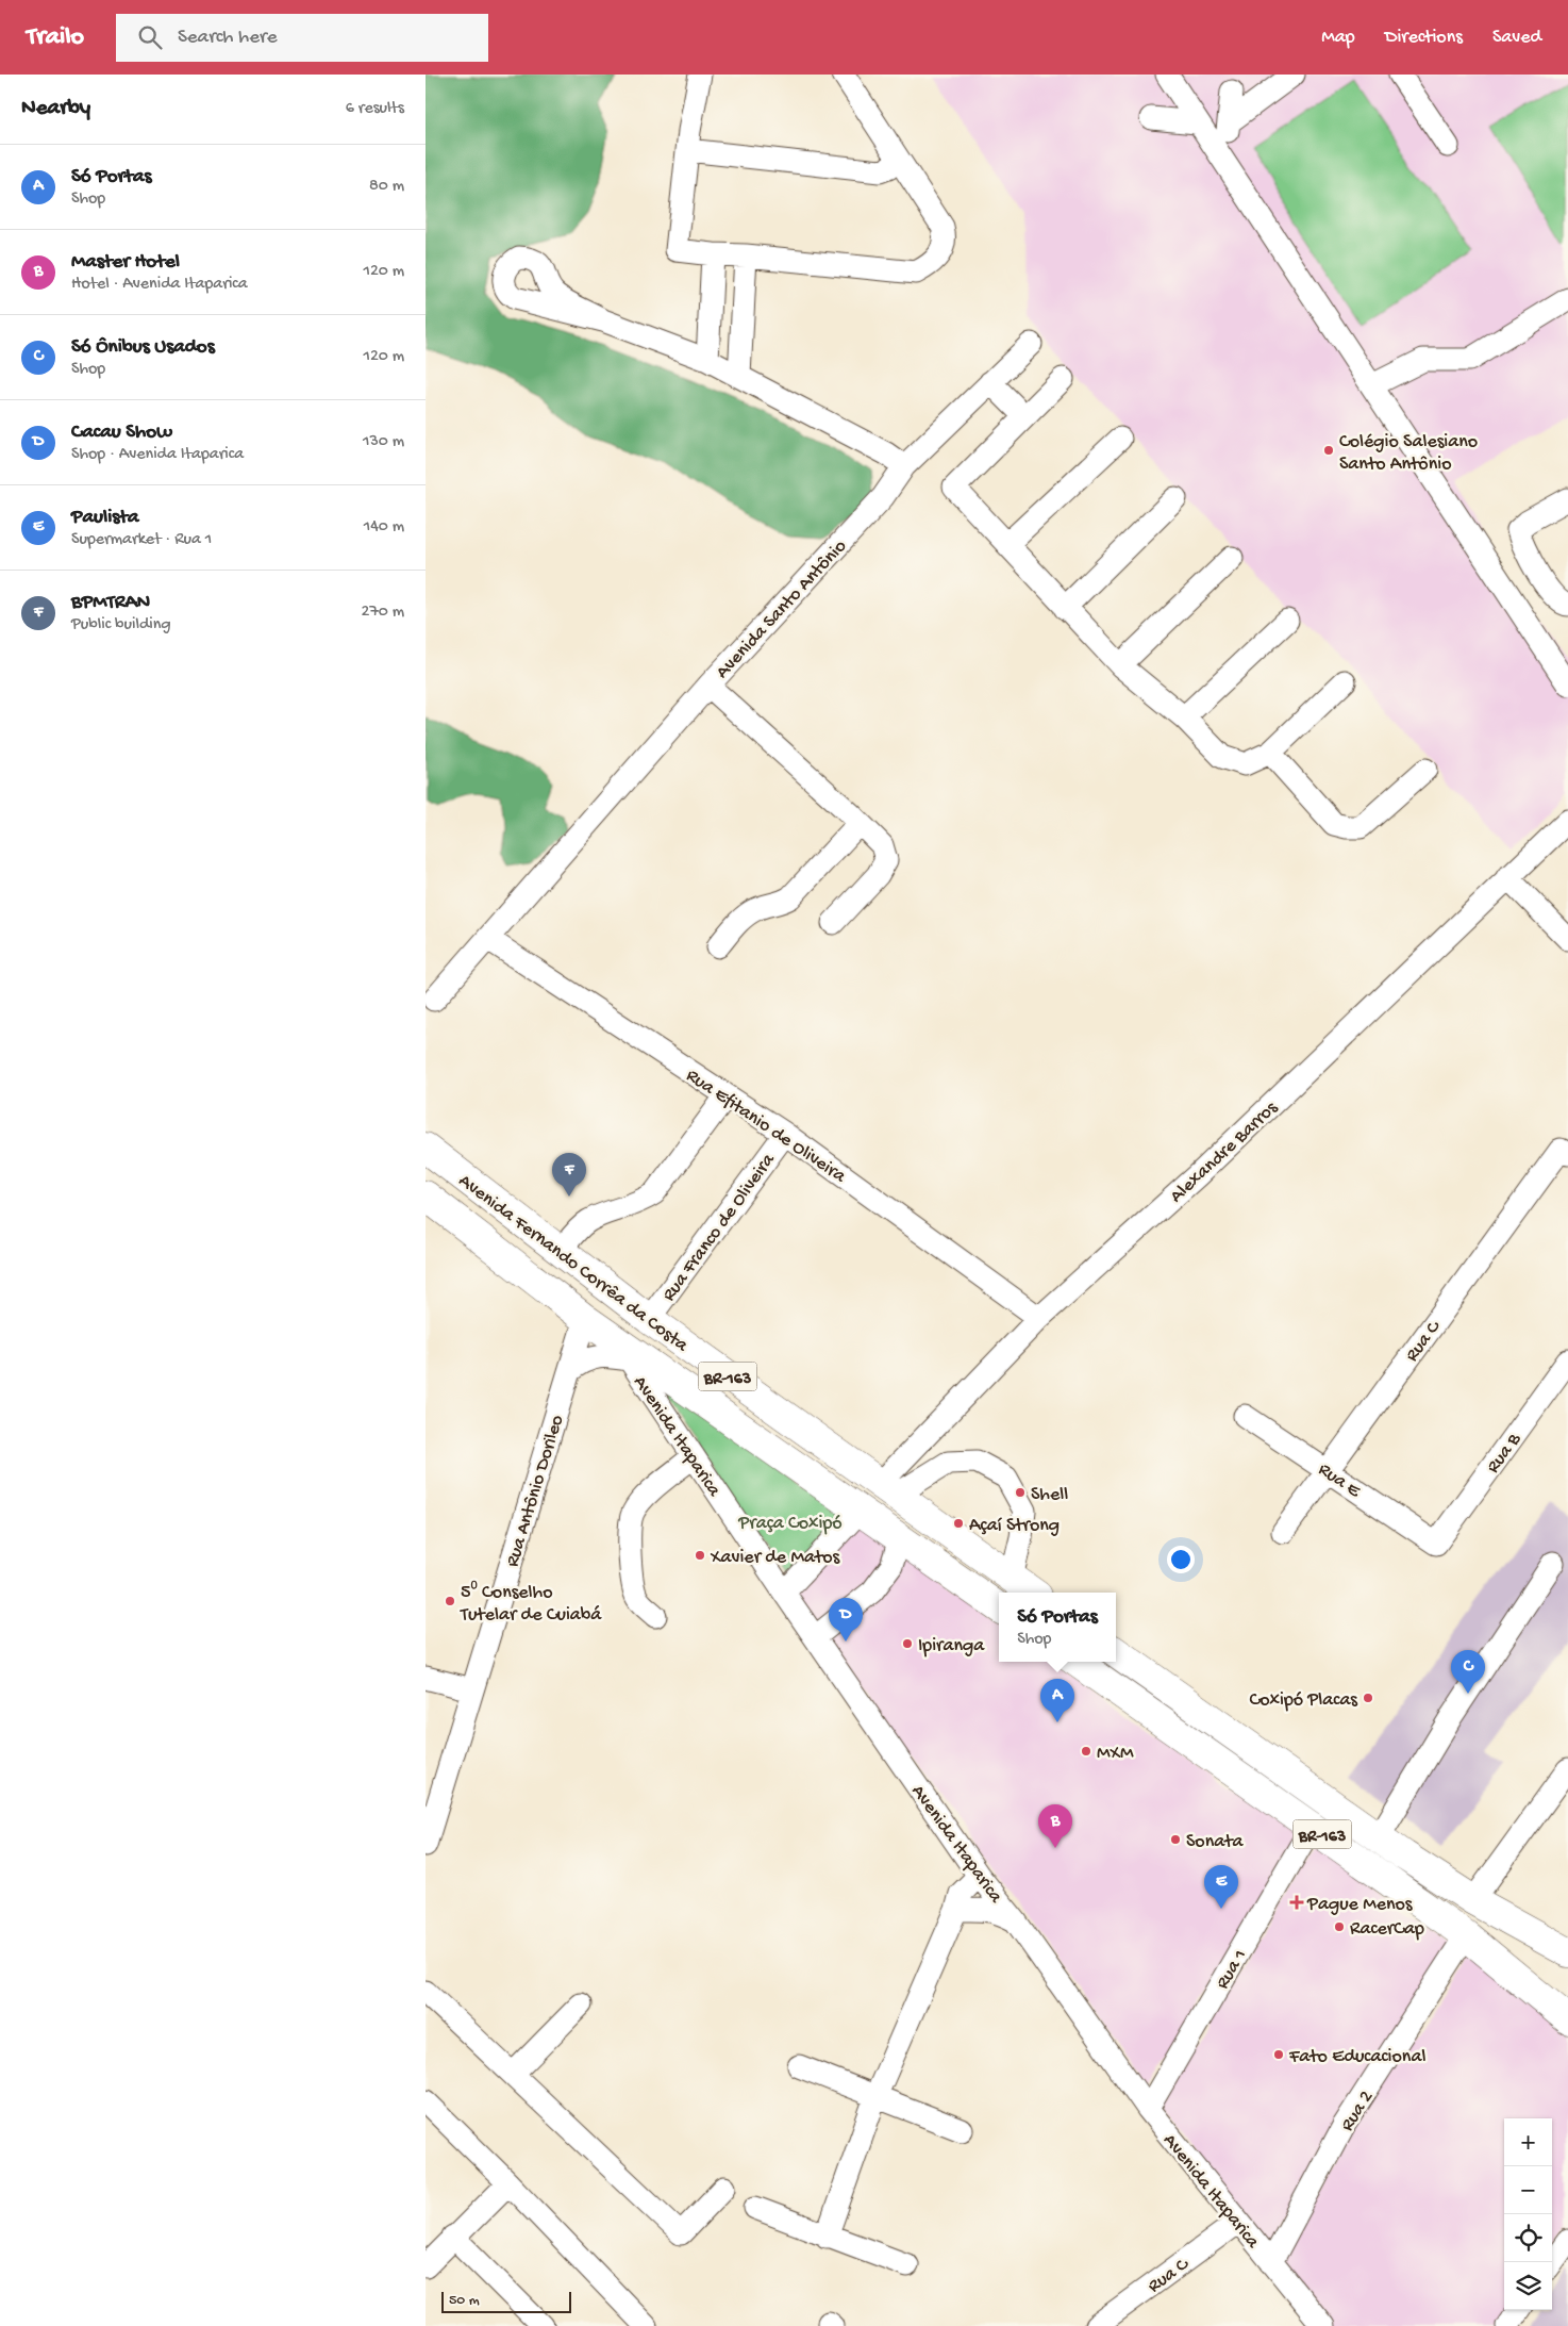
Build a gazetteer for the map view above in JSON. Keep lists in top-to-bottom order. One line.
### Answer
{"streets":{"highway":["Avenida Fernando Corrêa da Costa","BR-163"],"street":["Avenida Santo Antônio","Rua Efitanio de Oliveira","Alexandre Barros","Rua Franco de Oliveira","Rua C","Avenida Itaparica","Rua B","Rua E","Rua Antônio Dorileo","Rua 1","Rua 2"]},"crossings":[["Avenida Santo Antônio","Rua Efitanio de Oliveira"],["Rua Efitanio de Oliveira","Alexandre Barros"],["Rua Efitanio de Oliveira","Rua Franco de Oliveira"],["Alexandre Barros","Avenida Fernando Corrêa da Costa"],["Rua Franco de Oliveira","Avenida Fernando Corrêa da Costa"],["Avenida Fernando Corrêa da Costa","Avenida Itaparica"],["Avenida Fernando Corrêa da Costa","Rua Antônio Dorileo"],["Rua C","Avenida Itaparica"],["Rua C","Rua E"],["BR-163","Rua 1"],["BR-163","Rua 2"],["Avenida Itaparica","Rua 1"],["Avenida Itaparica","Rua 2"],["Rua B","Rua E"]],"parks":["Praça Coxipó"],"places":{"other":["Colégio Salesiano Santo Antônio","Shell","Açaí Strong","Xavier de Matos","5⁰ Conselho Tutelar de Cuiabá","Ipiranga","Coxipó Placas","MXM","Sonata","RacerCap","Fato Educacional"],"health":["Pague Menos"]},"scale_bar":"50 m","page":{"header":"Trailo","search":"Search here","nav":["Map","Directions","Saved"],"heading":["Nearby","6 results"],"list":[{"mark":"A","name":"Só Portas","note":"Shop","value":"80 m"},{"mark":"B","name":"Master Hotel","note":"Hotel · Avenida Itaparica","value":"120 m"},{"mark":"C","name":"Só Ônibus Usados","note":"Shop","value":"120 m"},{"mark":"D","name":"Cacau Show","note":"Shop · Avenida Itaparica","value":"130 m"},{"mark":"E","name":"Paulista","note":"Supermarket · Rua 1","value":"140 m"},{"mark":"F","name":"BPMTRAN","note":"Public building","value":"270 m"}],"pins":["F","D","C","A","B","E"],"popup":["Só Portas","Shop"],"map_buttons":["+","−"],"scale":"50 m"}}
